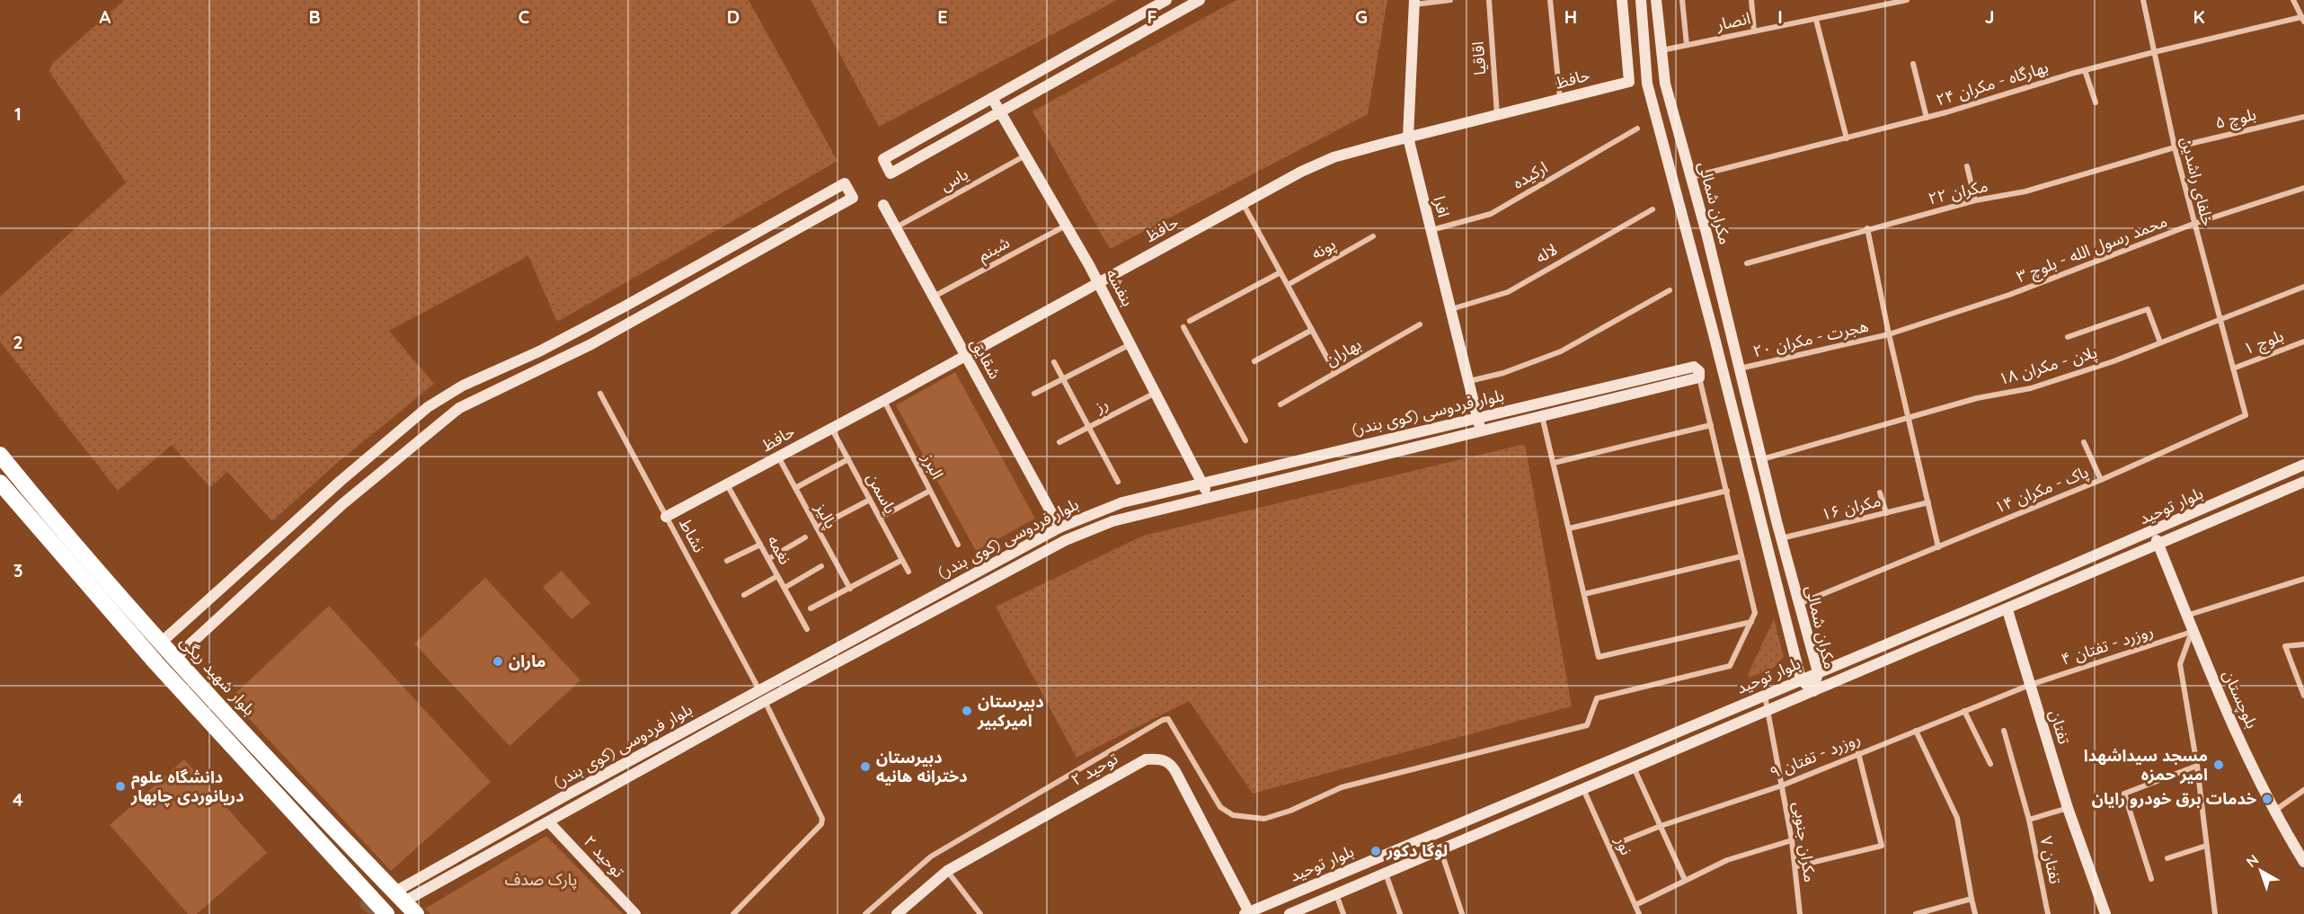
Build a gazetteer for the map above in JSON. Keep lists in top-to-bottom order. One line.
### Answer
{"streets":{"highway":["بلوار شهید ریگی"],"street":["انصار","اقاقیا","حافظ","بهارگاه - مکران ۲۴","بلوچ ۵","ارکیده","یاس","خلفای راشدین","مکران ۲۲","مکران شمالی","افرا","شبنم","پونه","محمد رسول الله - بلوچ ۳","لاله","بنفشه","هجرت - مکران ۲۰","بلوچ ۱","بهاران","شقایق","پلان - مکران ۱۸","رز","بلوار فردوسی (کوی بندر)","البرز","پاک - مکران ۱۴","یاسمن","بلوار توحید","مکران ۱۶","پالیز","نشاط","نغمه","روزرد - تفتان ۴","بلوچستان","تفتان","روزرد - تفتان ۹","توحید ۲","مکران جنوبی","نور","تفتان ۷"]},"crossings":[["انصار","مکران شمالی"],["اقاقیا","حافظ"],["حافظ","افرا"],["حافظ","بنفشه"],["حافظ","شقایق"],["حافظ","البرز"],["حافظ","یاسمن"],["حافظ","پالیز"],["حافظ","نشاط"],["حافظ","نغمه"],["بهارگاه - مکران ۲۴","خلفای راشدین"],["بهارگاه - مکران ۲۴","مکران شمالی"],["بلوچ ۵","خلفای راشدین"],["بلوچ ۵","مکران ۲۲"],["ارکیده","افرا"],["یاس","بنفشه"],["یاس","شقایق"],["خلفای راشدین","مکران ۲۲"],["خلفای راشدین","محمد رسول الله - بلوچ ۳"],["خلفای راشدین","بلوچ ۱"],["خلفای راشدین","پلان - مکران ۱۸"],["خلفای راشدین","پاک - مکران ۱۴"],["مکران شمالی","هجرت - مکران ۲۰"],["مکران شمالی","پلان - مکران ۱۸"],["مکران شمالی","پاک - مکران ۱۴"],["مکران شمالی","بلوار توحید"],["مکران شمالی","مکران ۱۶"],["افرا","لاله"],["افرا","بلوار فردوسی (کوی بندر)"],["شبنم","بنفشه"],["شبنم","شقایق"],["محمد رسول الله - بلوچ ۳","هجرت - مکران ۲۰"],["بنفشه","رز"],["بنفشه","بلوار فردوسی (کوی بندر)"],["بلوچ ۱","پاک - مکران ۱۴"],["شقایق","بلوار فردوسی (کوی بندر)"],["بلوار فردوسی (کوی بندر)","نشاط"],["بلوار فردوسی (کوی بندر)","بلوار شهید ریگی"],["بلوار فردوسی (کوی بندر)","توحید ۲"],["بلوار توحید","بلوچستان"],["بلوار توحید","تفتان"],["بلوار توحید","توحید ۲"],["بلوار توحید","مکران جنوبی"],["بلوار توحید","نور"],["روزرد - تفتان ۴","بلوچستان"],["روزرد - تفتان ۴","تفتان"],["روزرد - تفتان ۴","روزرد - تفتان ۹"],["تفتان","روزرد - تفتان ۹"],["تفتان","تفتان ۷"],["روزرد - تفتان ۹","مکران جنوبی"],["روزرد - تفتان ۹","نور"]],"parks":["پارک صدف"],"places":["ماران","دبیرستان امیرکبیر","مسجد سیداشهدا امیر حمزه","دبیرستان دخترانه هانیه","دانشگاه علوم دریانوردی چابهار","خدمات برق خودرو رایان","لوگا دکور"],"north":"top left","grid":{"columns":["A","B","C","D","E","F","G","H","I","J","K"],"rows":["1","2","3","4"]}}
